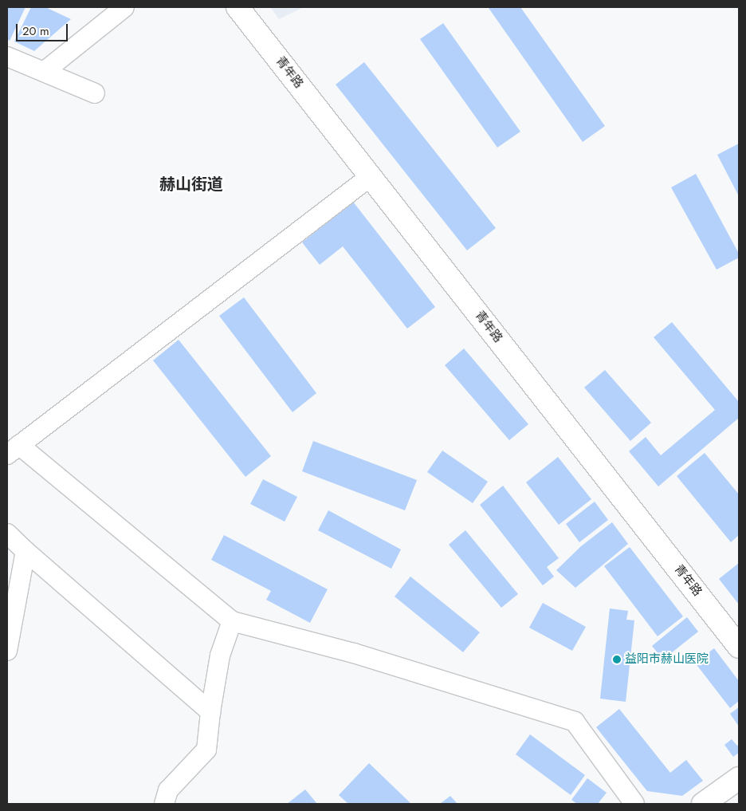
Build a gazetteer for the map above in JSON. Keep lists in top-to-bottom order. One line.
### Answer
{"streets":{"street":["青年路"]},"districts":["赫山街道"],"places":["益阳市赫山医院"],"scale_bar":"20 m"}
